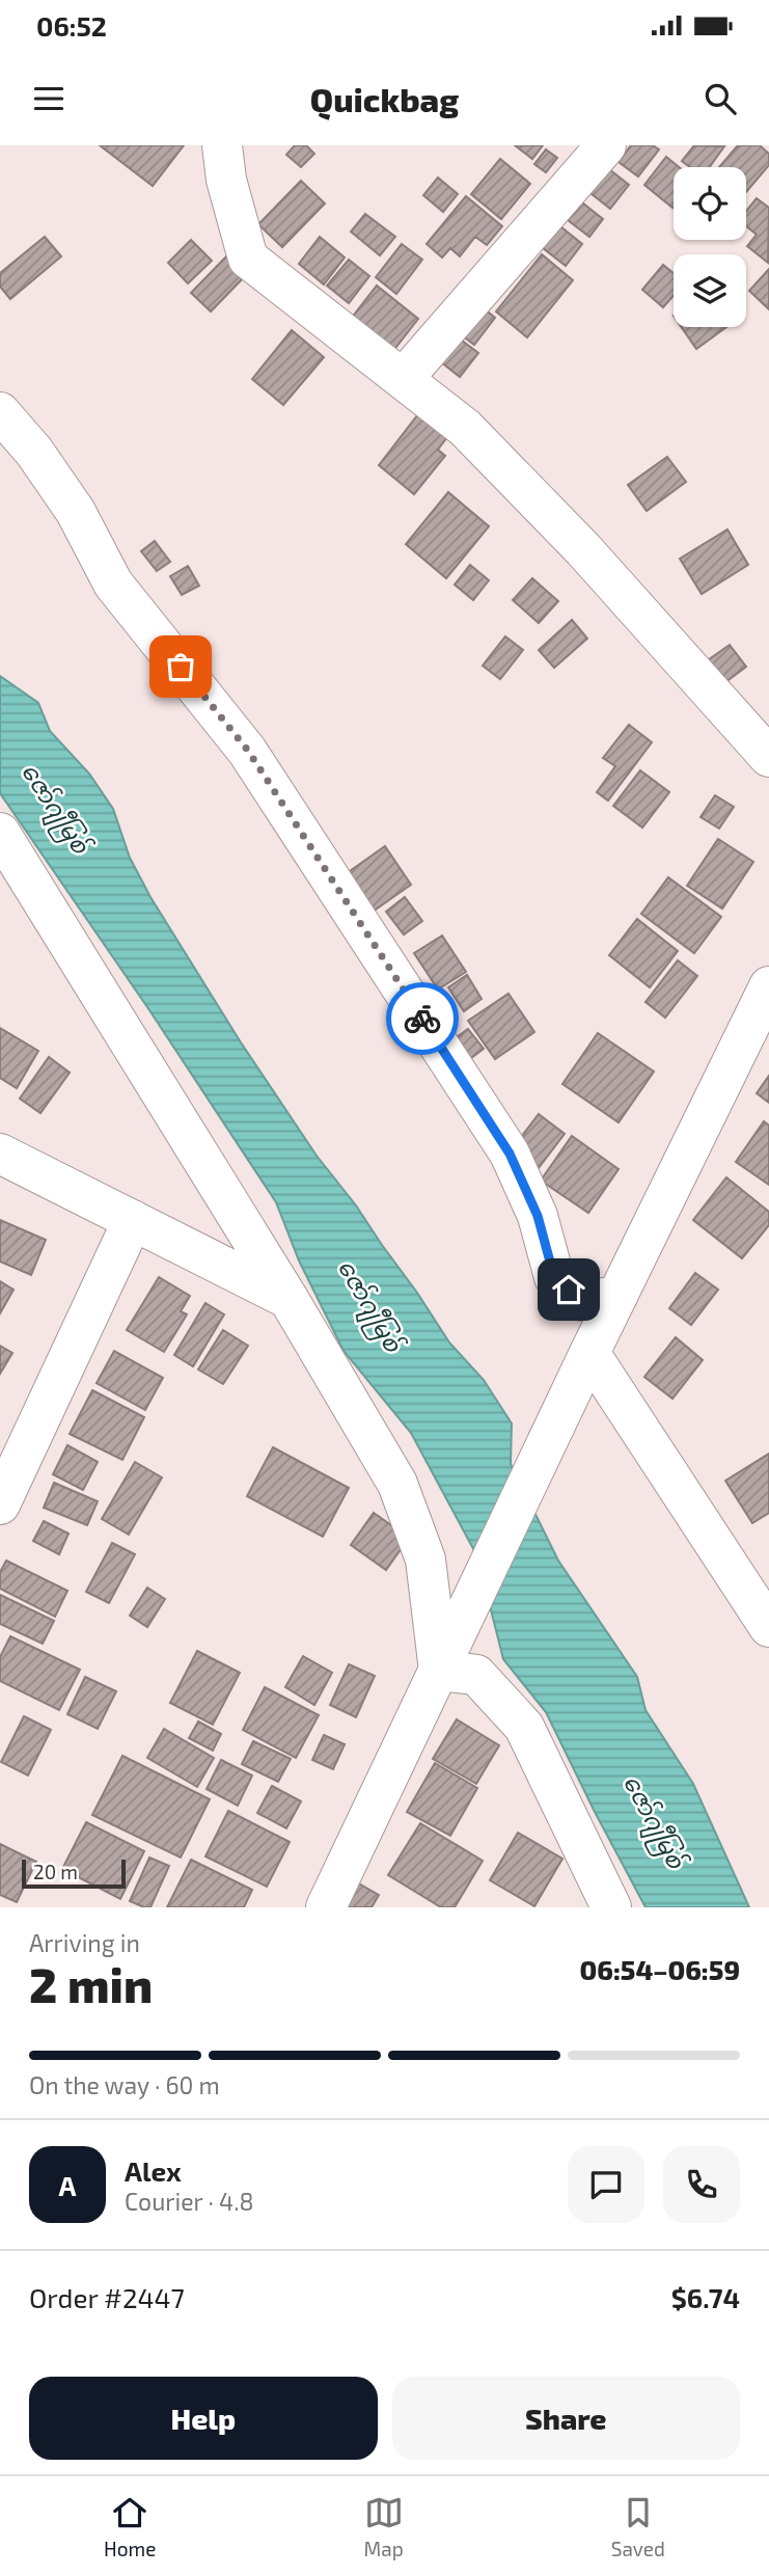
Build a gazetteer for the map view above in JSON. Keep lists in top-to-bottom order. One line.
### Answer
{"water":["ဇော်ဂျီမြစ်"],"scale_bar":"20 m","page":{"status":"06:52","header":"Quickbag","scale":"20 m","heading":["2 min","Arriving in","06:54–06:59"],"panel":["Alex","Courier · 4.8","Order #2447","$6.74"],"bar":"On the way · 60 m","round":"A","buttons":["Help","Share"],"tabs":["Home","Map","Saved"]}}
